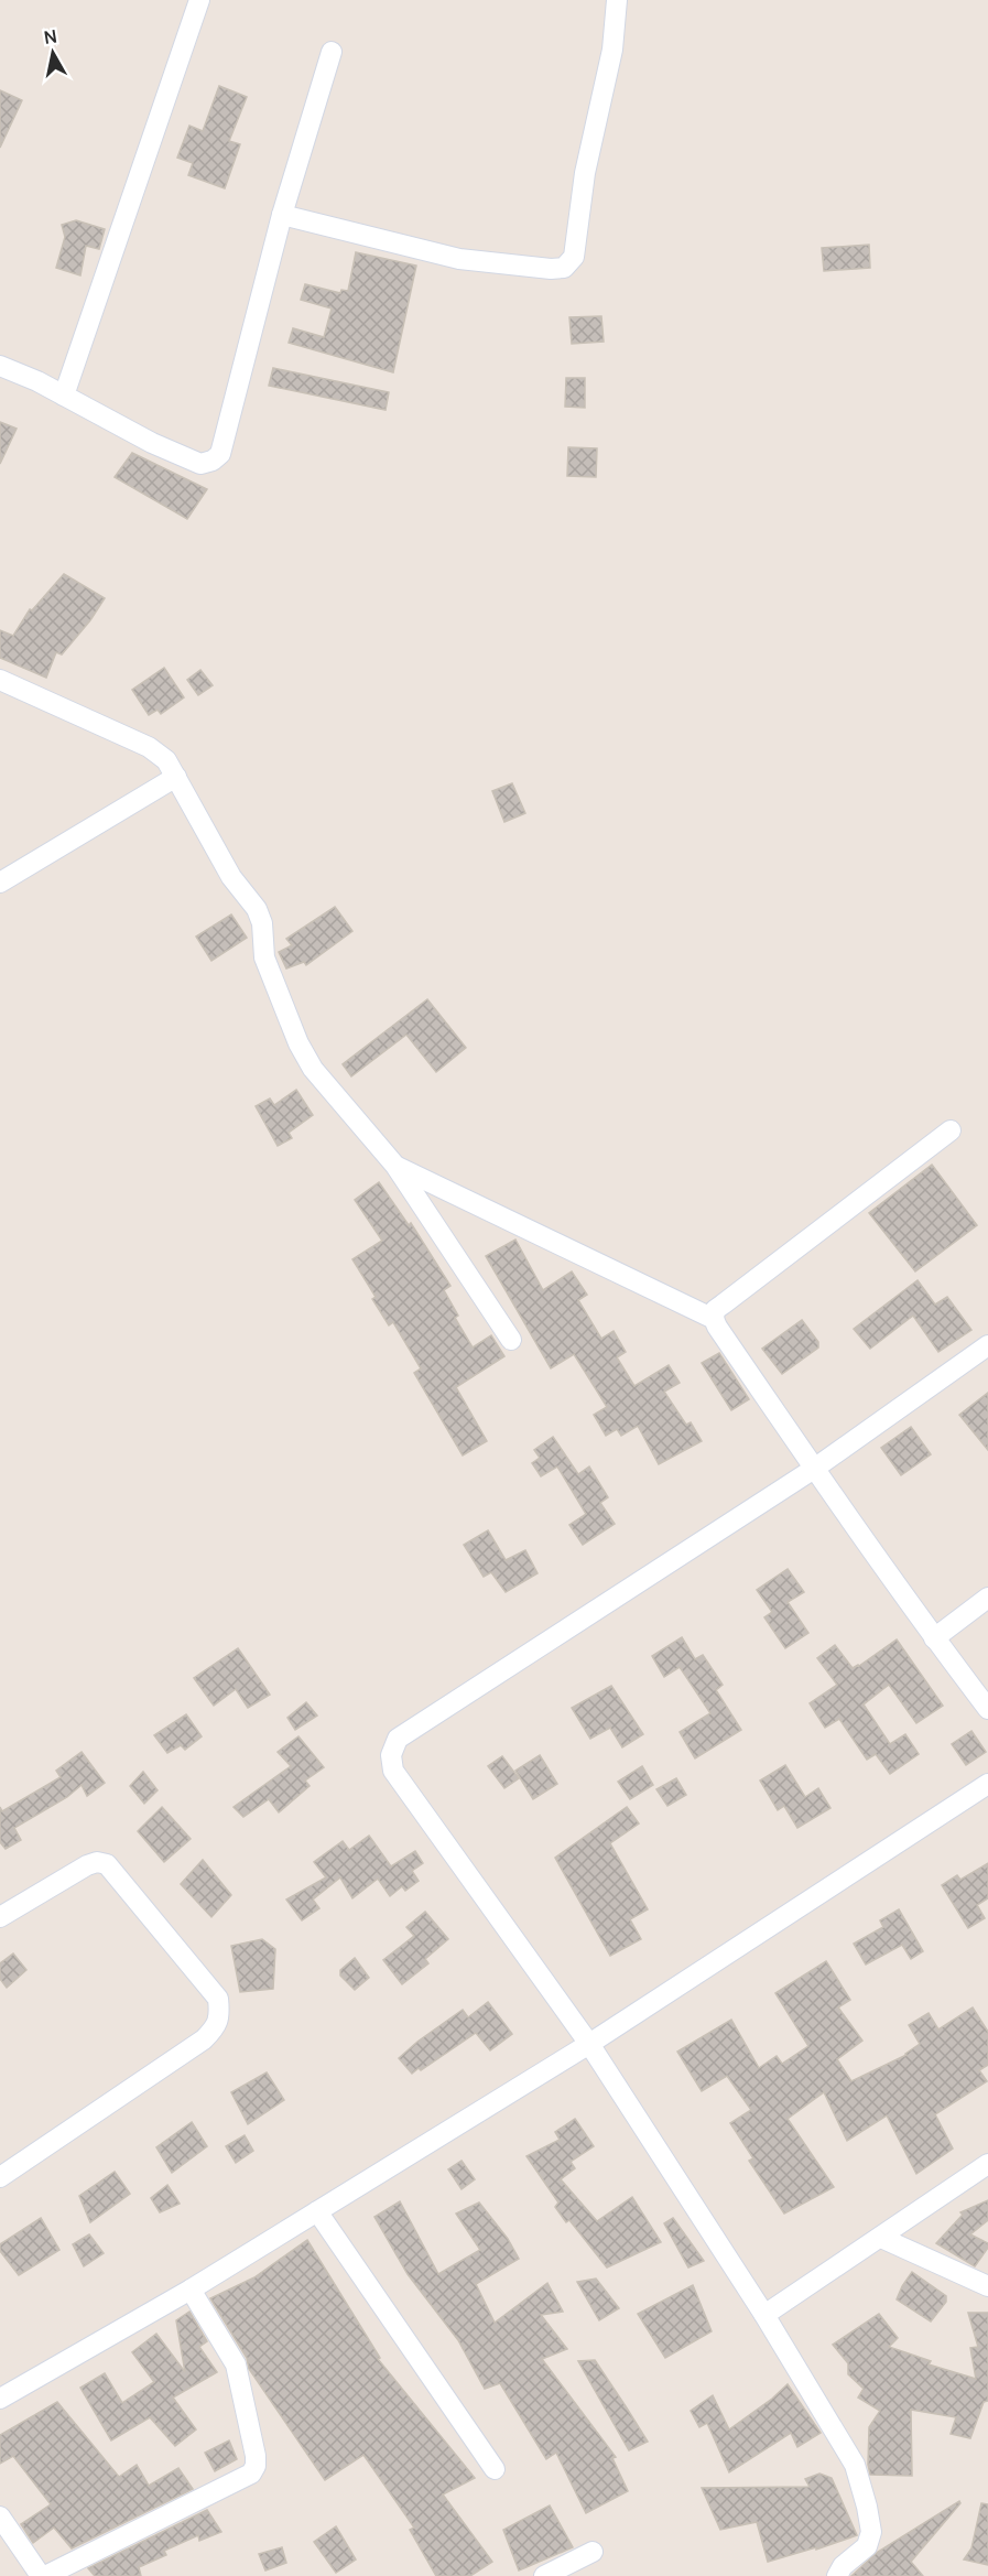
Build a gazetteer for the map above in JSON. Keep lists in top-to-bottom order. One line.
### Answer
{"north":"top"}
